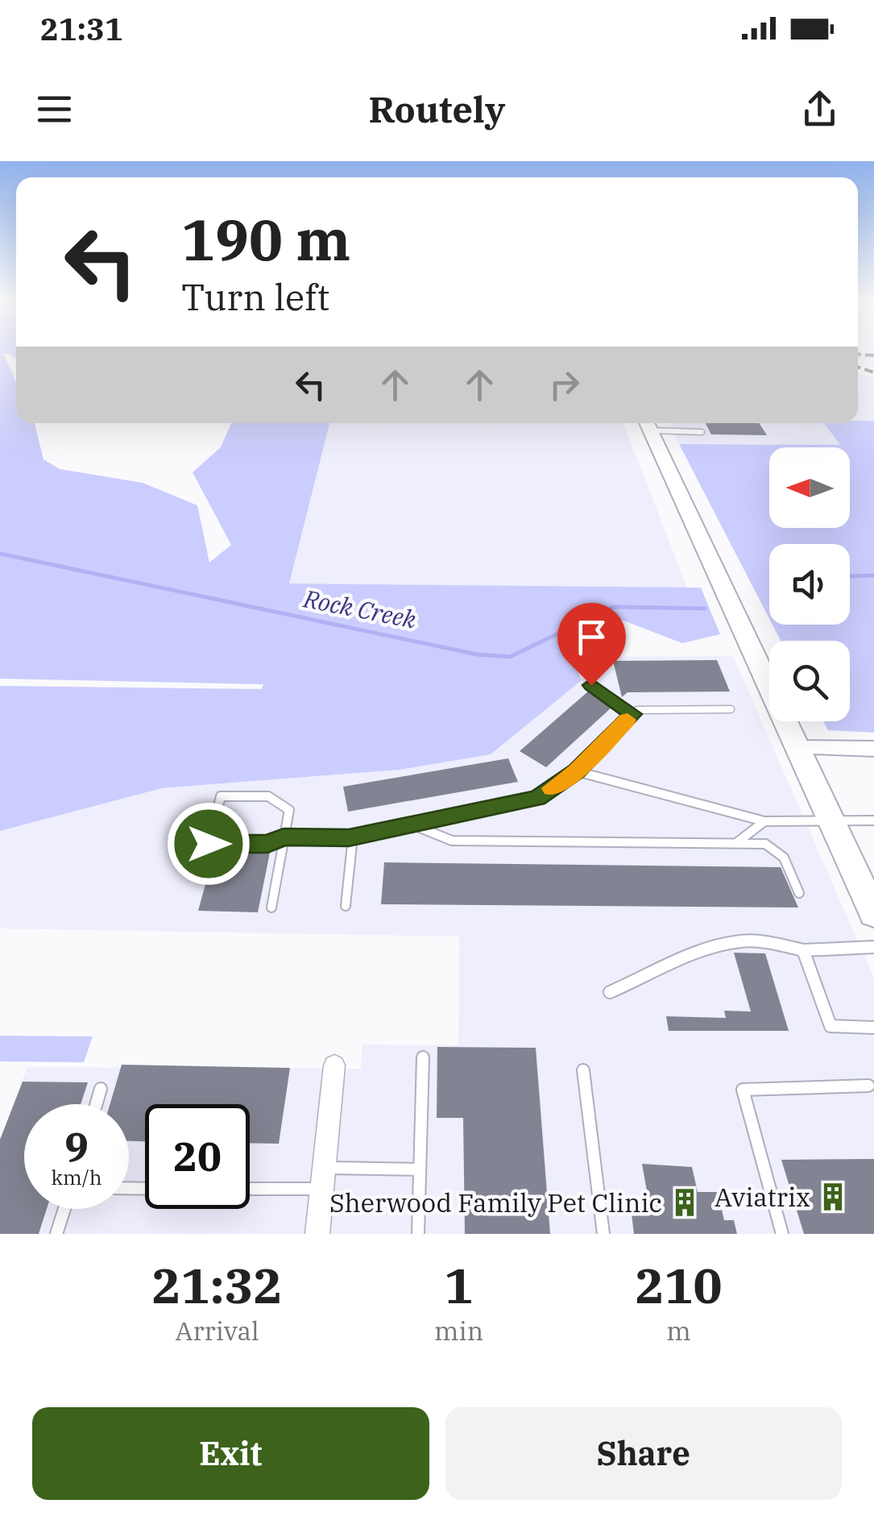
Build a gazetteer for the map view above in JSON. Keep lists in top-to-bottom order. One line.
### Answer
{"water":["Rock Creek"],"places":{"building":["Aviatrix","Sherwood Family Pet Clinic"]},"north":"left","page":{"status":"21:31","header":"Routely","turn":["190 m","Turn left"],"speed":"9 km/h","limit":"20","eta":["21:32","Arrival","1","min","210","m"],"buttons":["Exit","Share"]}}
